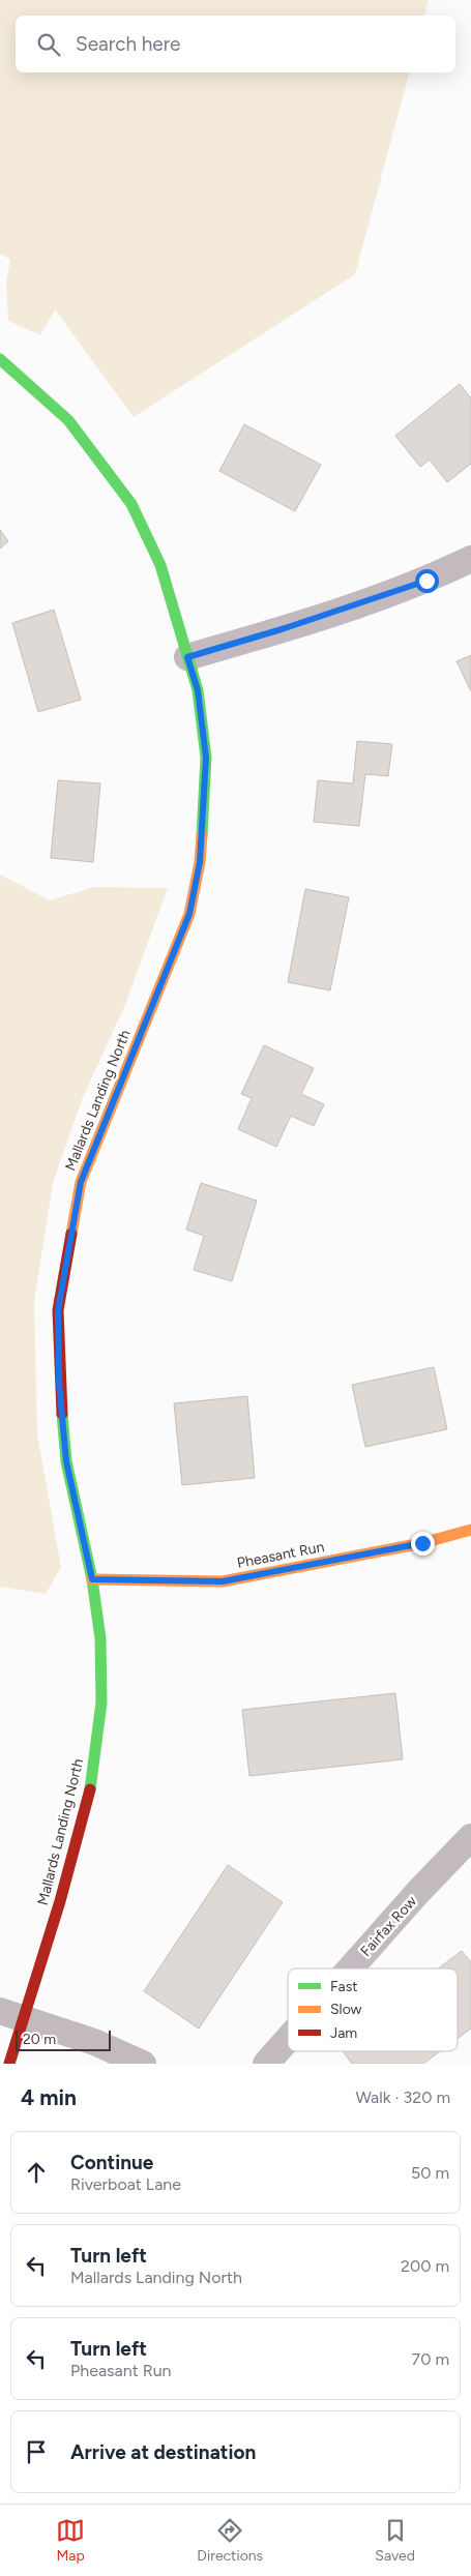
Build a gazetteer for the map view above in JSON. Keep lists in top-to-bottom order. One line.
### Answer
{"streets":{"street":["Mallards Landing North","Pheasant Run","Fairfax Row"]},"crossings":[["Mallards Landing North","Pheasant Run"]],"legend":["Fast","Slow","Jam"],"scale_bar":"20 m","page":{"search":"Search here","scale":"20 m","heading":["4 min","Walk · 320 m"],"list":[["Continue","Riverboat Lane","50 m"],["Turn left","Mallards Landing North","200 m"],["Turn left","Pheasant Run","70 m"],"Arrive at destination"],"nav":["Map","Directions","Saved"]}}
